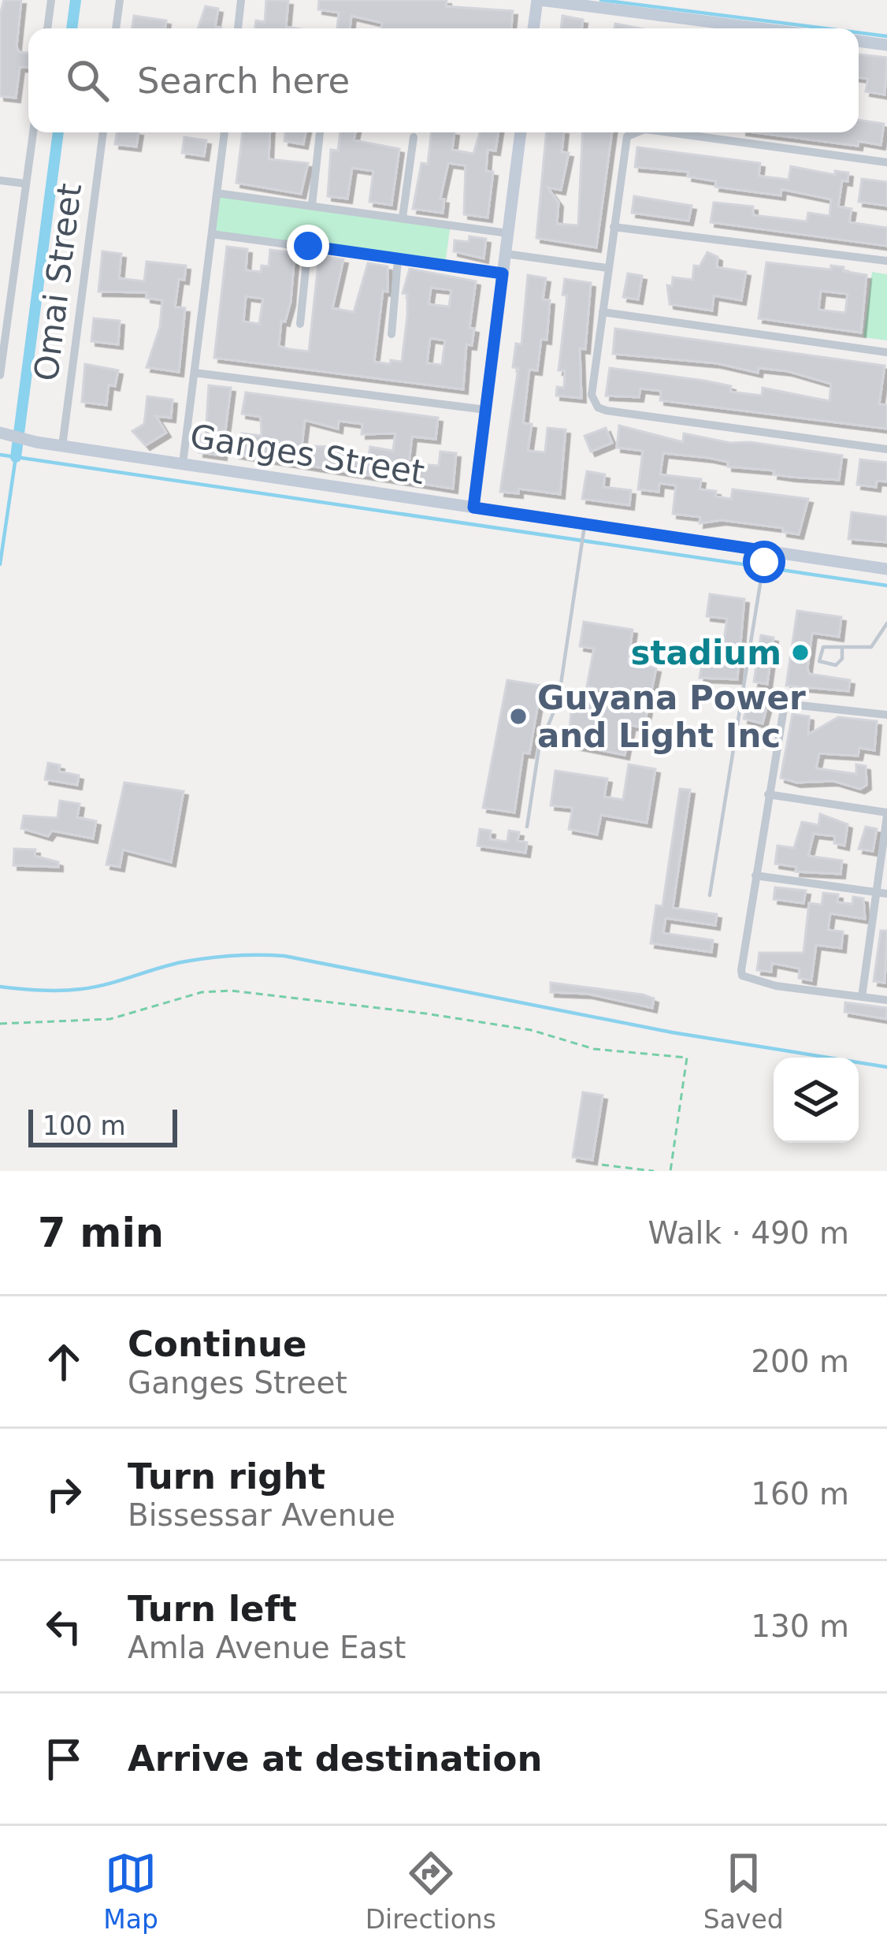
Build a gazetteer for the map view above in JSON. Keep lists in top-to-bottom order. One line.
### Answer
{"streets":{"street":["Omai Street","Ganges Street"]},"crossings":[["Omai Street","Ganges Street"]],"places":["stadium","Guyana Power and Light Inc"],"scale_bar":"100 m","page":{"search":"Search here","scale":"100 m","heading":["7 min","Walk · 490 m"],"list":[["Continue","Ganges Street","200 m"],["Turn right","Bissessar Avenue","160 m"],["Turn left","Amla Avenue East","130 m"],"Arrive at destination"],"nav":["Map","Directions","Saved"]}}
